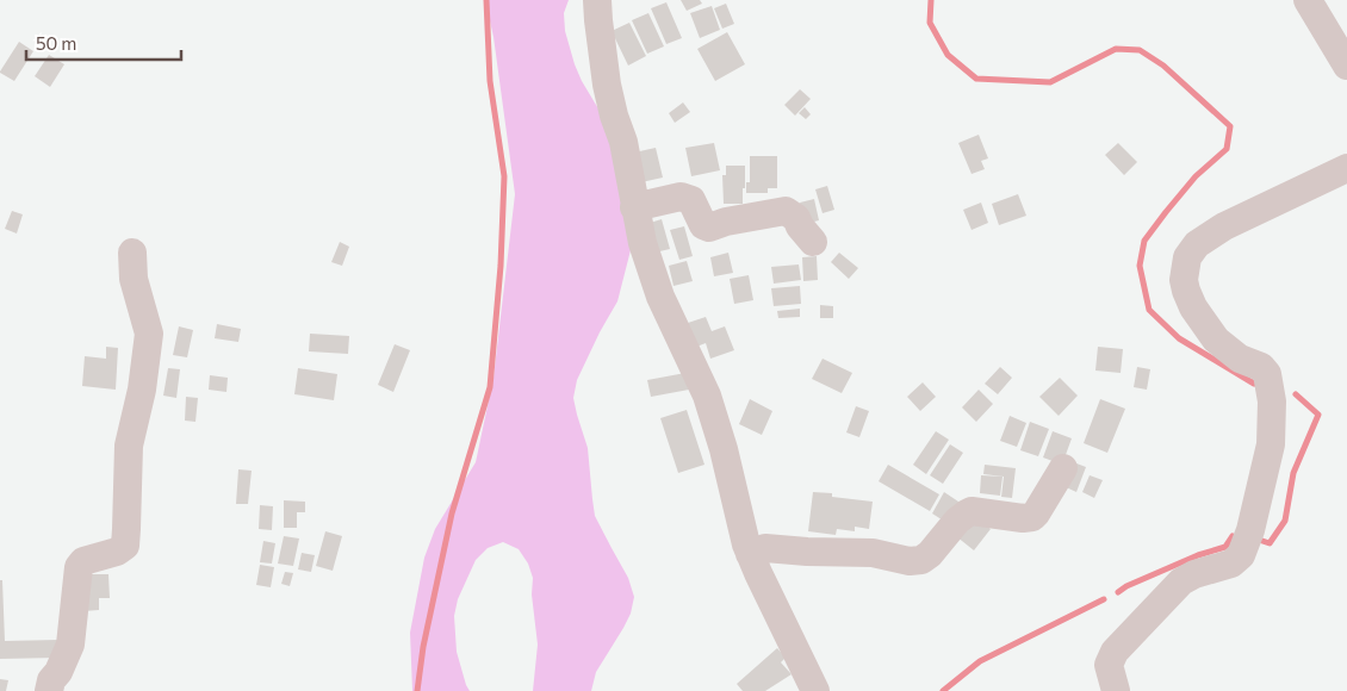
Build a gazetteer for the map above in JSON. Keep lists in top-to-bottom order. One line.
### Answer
{"scale_bar":"50 m"}
